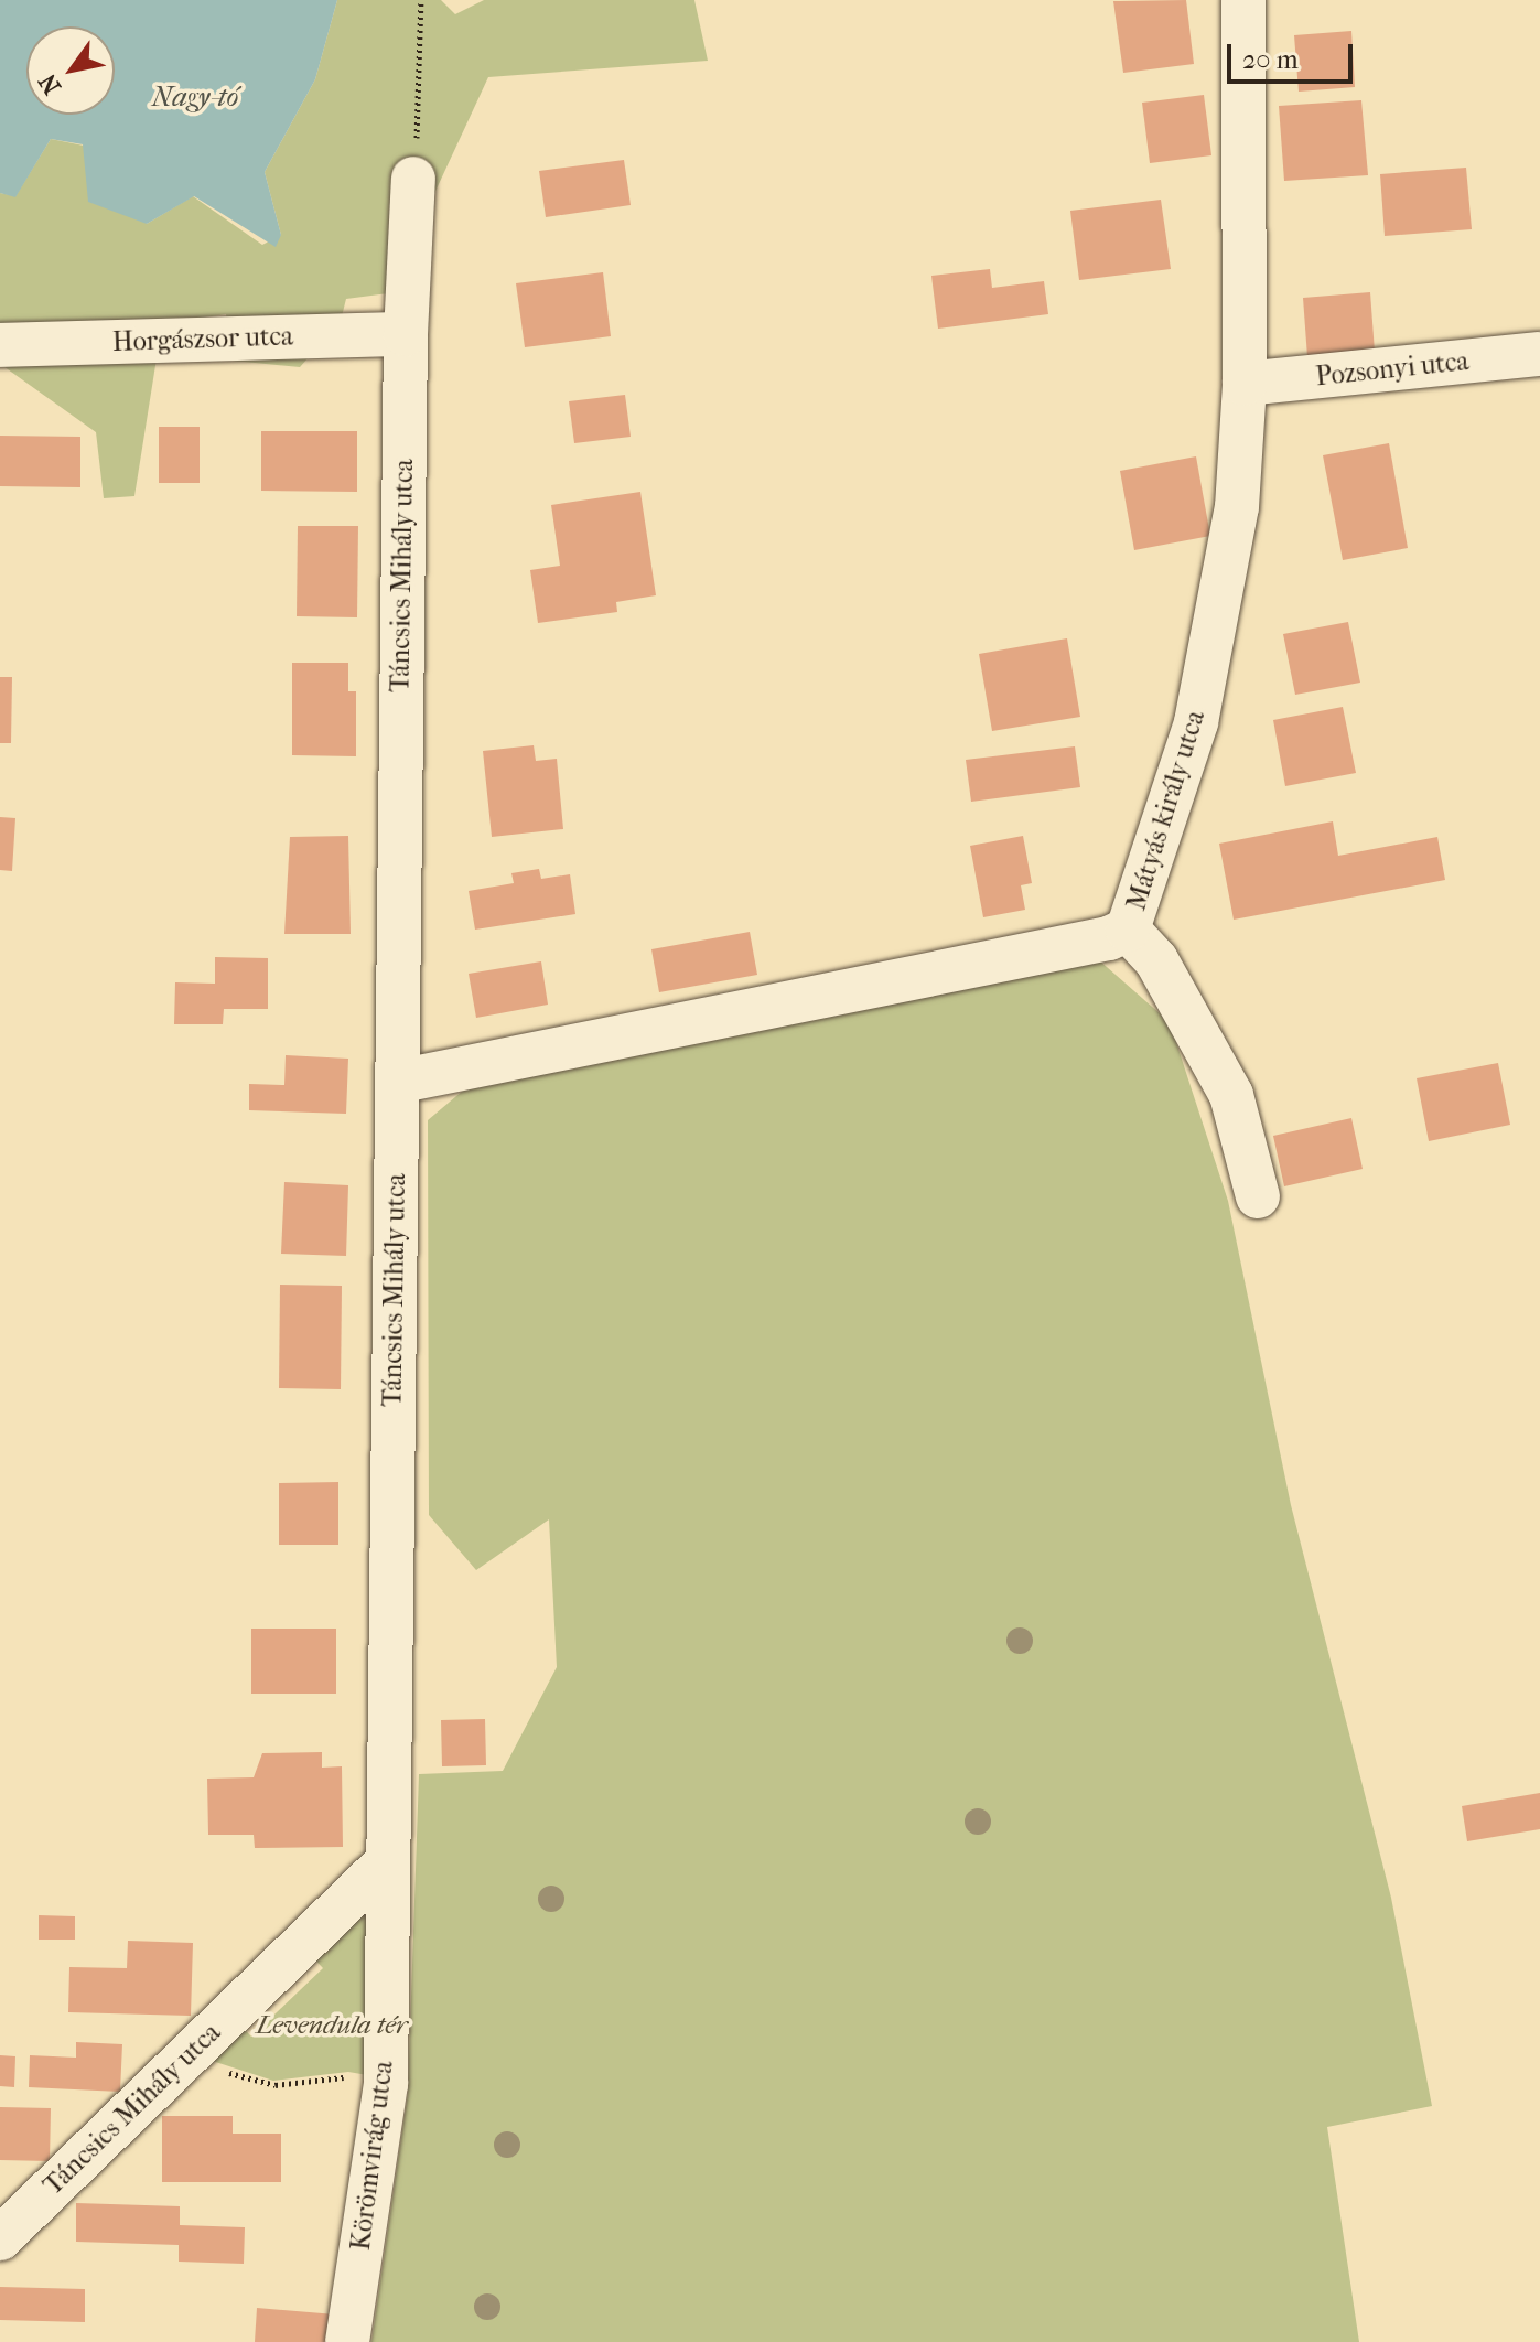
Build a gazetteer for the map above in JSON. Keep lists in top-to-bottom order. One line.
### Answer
{"streets":{"street":["Horgászsor utca","Pozsonyi utca","Táncsics Mihály utca","Mátyás király utca","Körömvirág utca"]},"crossings":[["Horgászsor utca","Táncsics Mihály utca"],["Pozsonyi utca","Mátyás király utca"],["Táncsics Mihály utca","Mátyás király utca"],["Táncsics Mihály utca","Körömvirág utca"]],"water":["Nagy-tó"],"parks":["Levendula tér"],"scale_bar":"20 m","north":"bottom left"}
